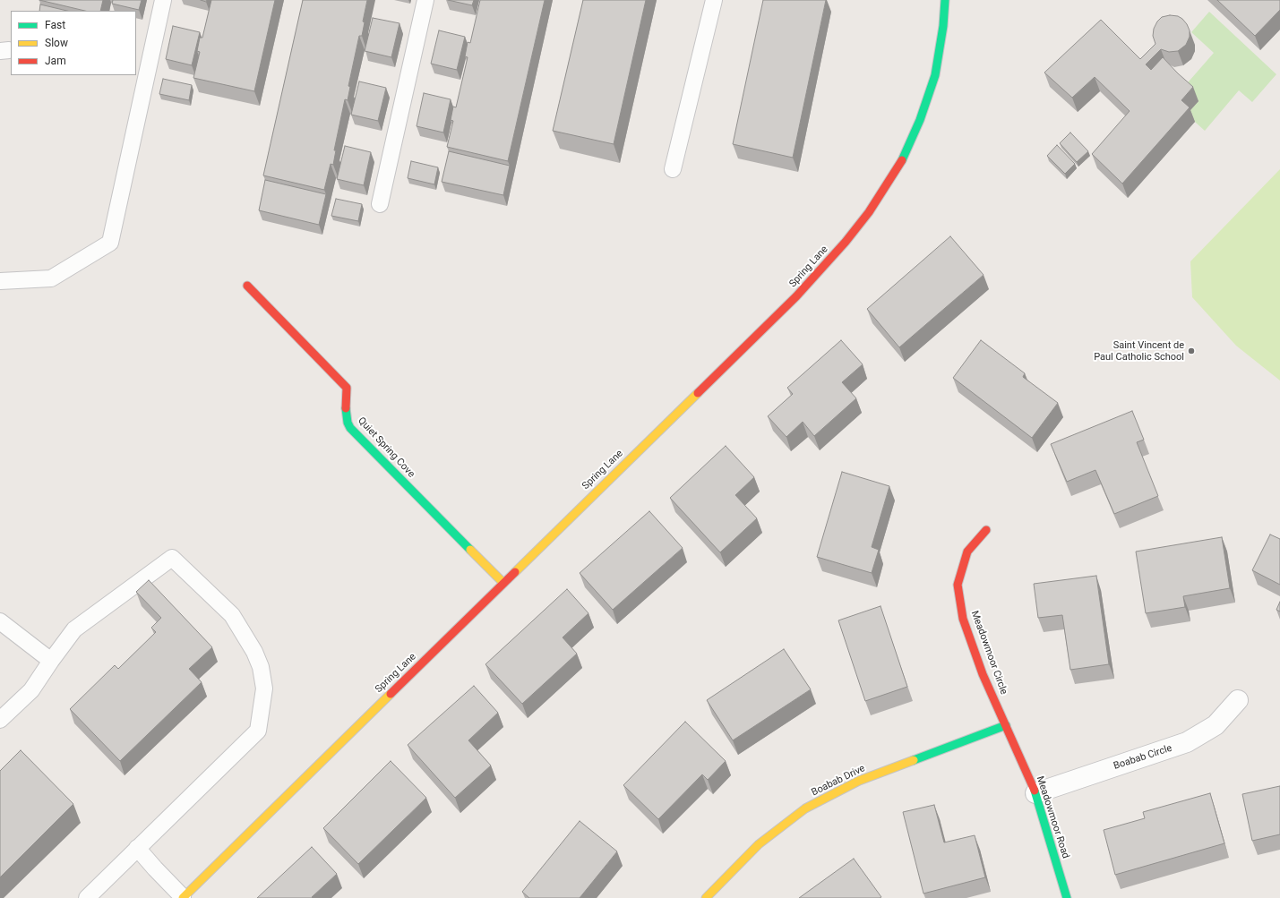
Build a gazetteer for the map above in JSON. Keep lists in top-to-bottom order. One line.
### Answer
{"streets":{"street":["Spring Lane","Quiet Spring Cove","Meadowmoor Circle","Boabab Circle","Boabab Drive","Meadowmoor Road"]},"crossings":[["Spring Lane","Quiet Spring Cove"],["Meadowmoor Circle","Boabab Drive"],["Meadowmoor Circle","Meadowmoor Road"],["Boabab Circle","Meadowmoor Road"],["Boabab Drive","Meadowmoor Road"]],"places":["Saint Vincent de Paul Catholic School"],"legend":["Fast","Slow","Jam"]}
